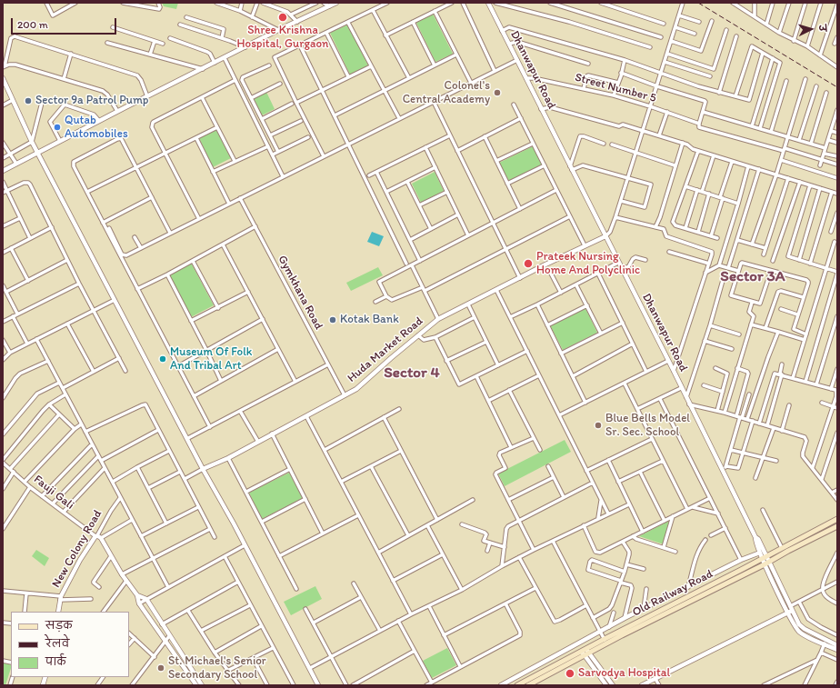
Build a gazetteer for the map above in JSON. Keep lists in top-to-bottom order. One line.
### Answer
{"streets":{"main road":["Old Railway Road"],"street":["Dhanwapur Road","Street Number 5","Gymkhana Road","Huda Market Road","Fauji Gali","New Colony Road"]},"crossings":[["Dhanwapur Road","Street Number 5"],["Dhanwapur Road","Huda Market Road"],["Dhanwapur Road","Old Railway Road"],["Gymkhana Road","Huda Market Road"],["Fauji Gali","New Colony Road"]],"districts":["Sector 3A","Sector 4"],"places":["Shree Krishna Hospital, Gurgaon","Colonel's Central Academy","Sector 9a Patrol Pump","Qutab Automobiles","Prateek Nursing Home And Polyclinic","Kotak Bank","Museum Of Folk And Tribal Art","Blue Bells Model Sr. Sec. School","St. Michael's Senior Secondary School","Sarvodya Hospital"],"legend":["सड़क","रेलवे","पार्क"],"scale_bar":"200 m","north":"right"}
